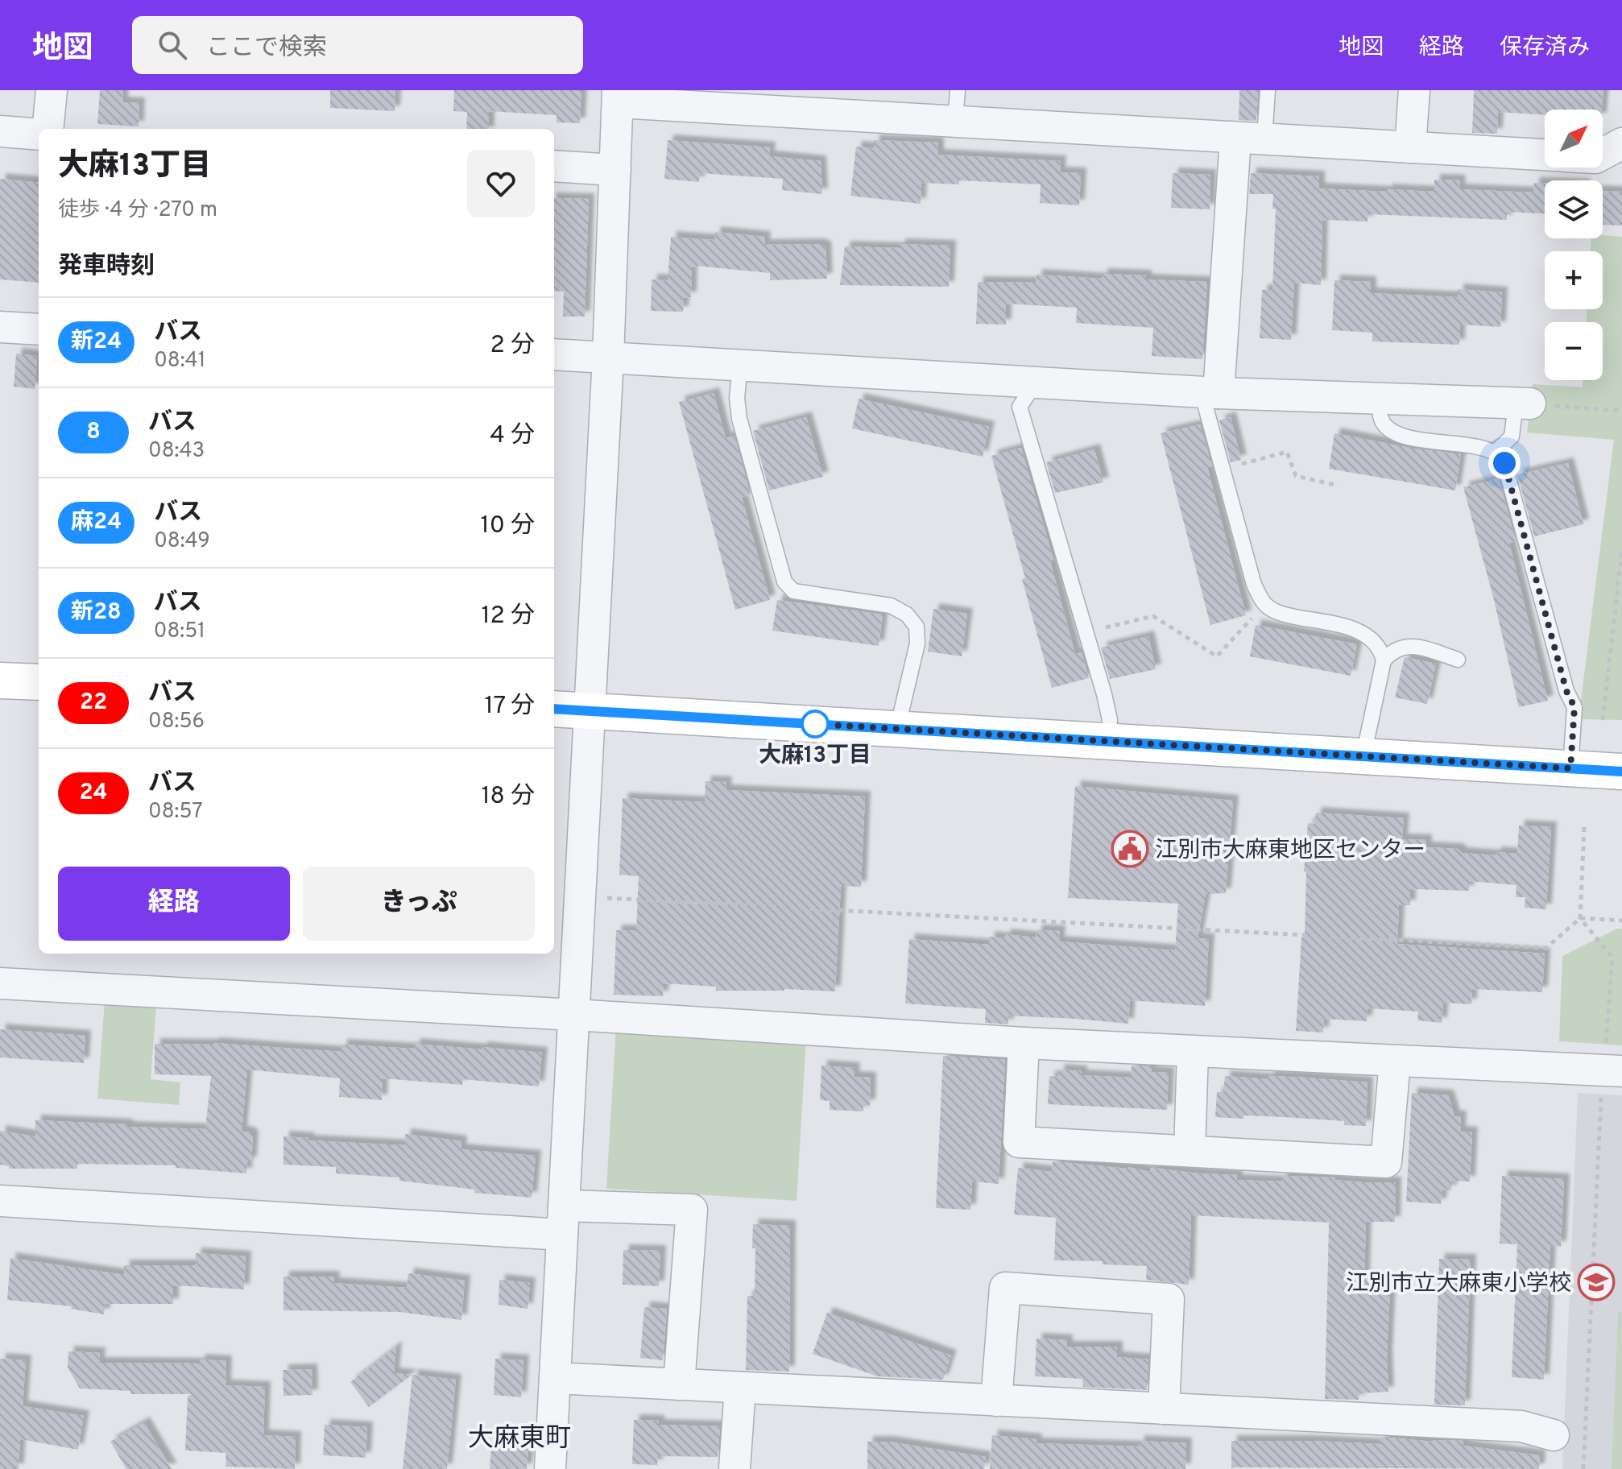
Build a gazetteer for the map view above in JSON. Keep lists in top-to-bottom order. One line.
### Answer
{"districts":["大麻東町"],"places":{"other":["大麻13丁目"],"public building":["江別市大麻東地区センター"],"school or university":["江別市立大麻東小学校"]},"lines":["bus line 新24"],"north":"top right","page":{"header":"地図","search":"ここで検索","nav":["地図","経路","保存済み"],"map_buttons":["+","−"],"heading":[["大麻13丁目","徒歩 · 4 分 · 270 m"],"発車時刻"],"list":[{"mark":"新24","name":"バス","note":"08:41","value":"2 分"},{"mark":"8","name":"バス","note":"08:43","value":"4 分"},{"mark":"麻24","name":"バス","note":"08:49","value":"10 分"},{"mark":"新28","name":"バス","note":"08:51","value":"12 分"},{"mark":"22","name":"バス","note":"08:56","value":"17 分"},{"mark":"24","name":"バス","note":"08:57","value":"18 分"}],"buttons":["経路","きっぷ"]}}
